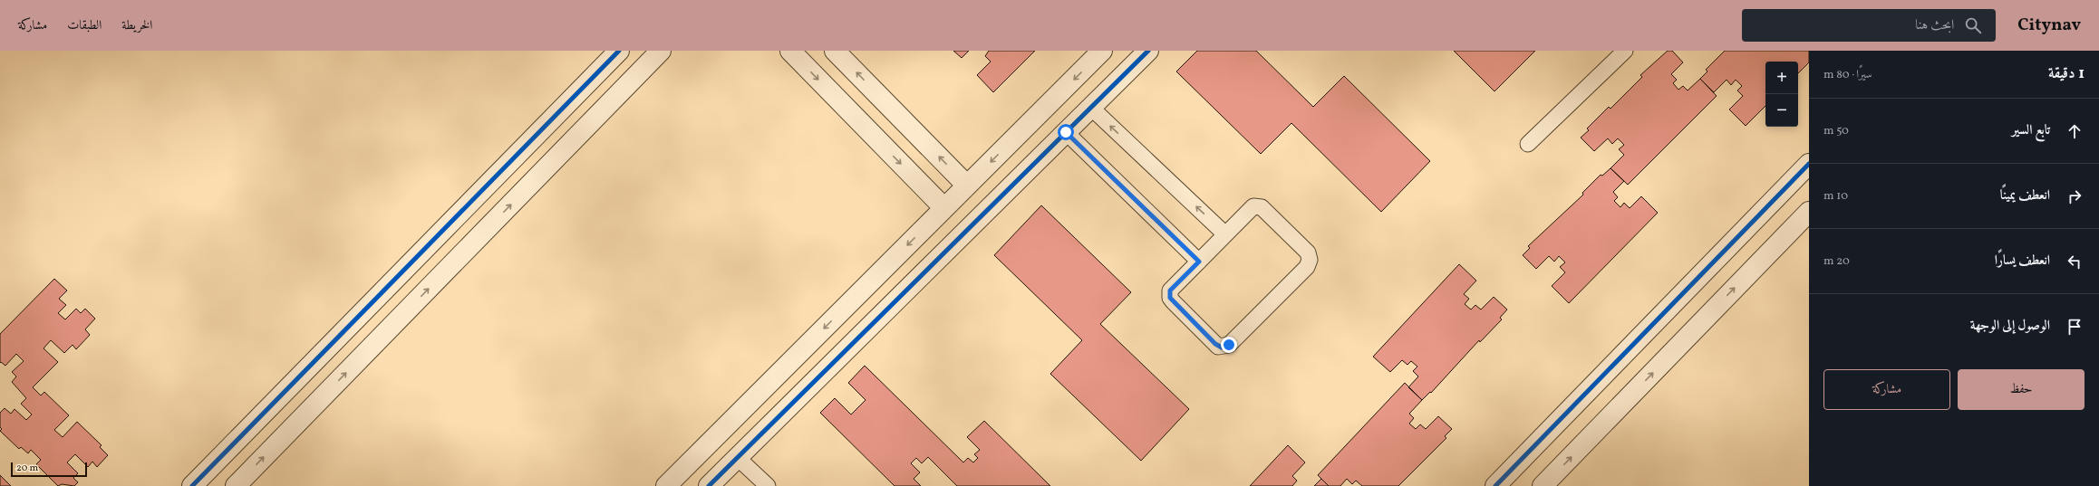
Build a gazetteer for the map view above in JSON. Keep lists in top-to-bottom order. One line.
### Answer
{"scale_bar":"20 m","page":{"header":"Citynav","search":"ابحث هنا","nav":["الخريطة","الطبقات","مشاركة"],"heading":["1 دقيقة","سيرًا · 80 m"],"map_buttons":["+","−"],"list":[["تابع السير","50 m"],["انعطف يمينًا","10 m"],["انعطف يسارًا","20 m"],"الوصول إلى الوجهة"],"buttons":["حفظ","مشاركة"],"scale":"20 m"}}
